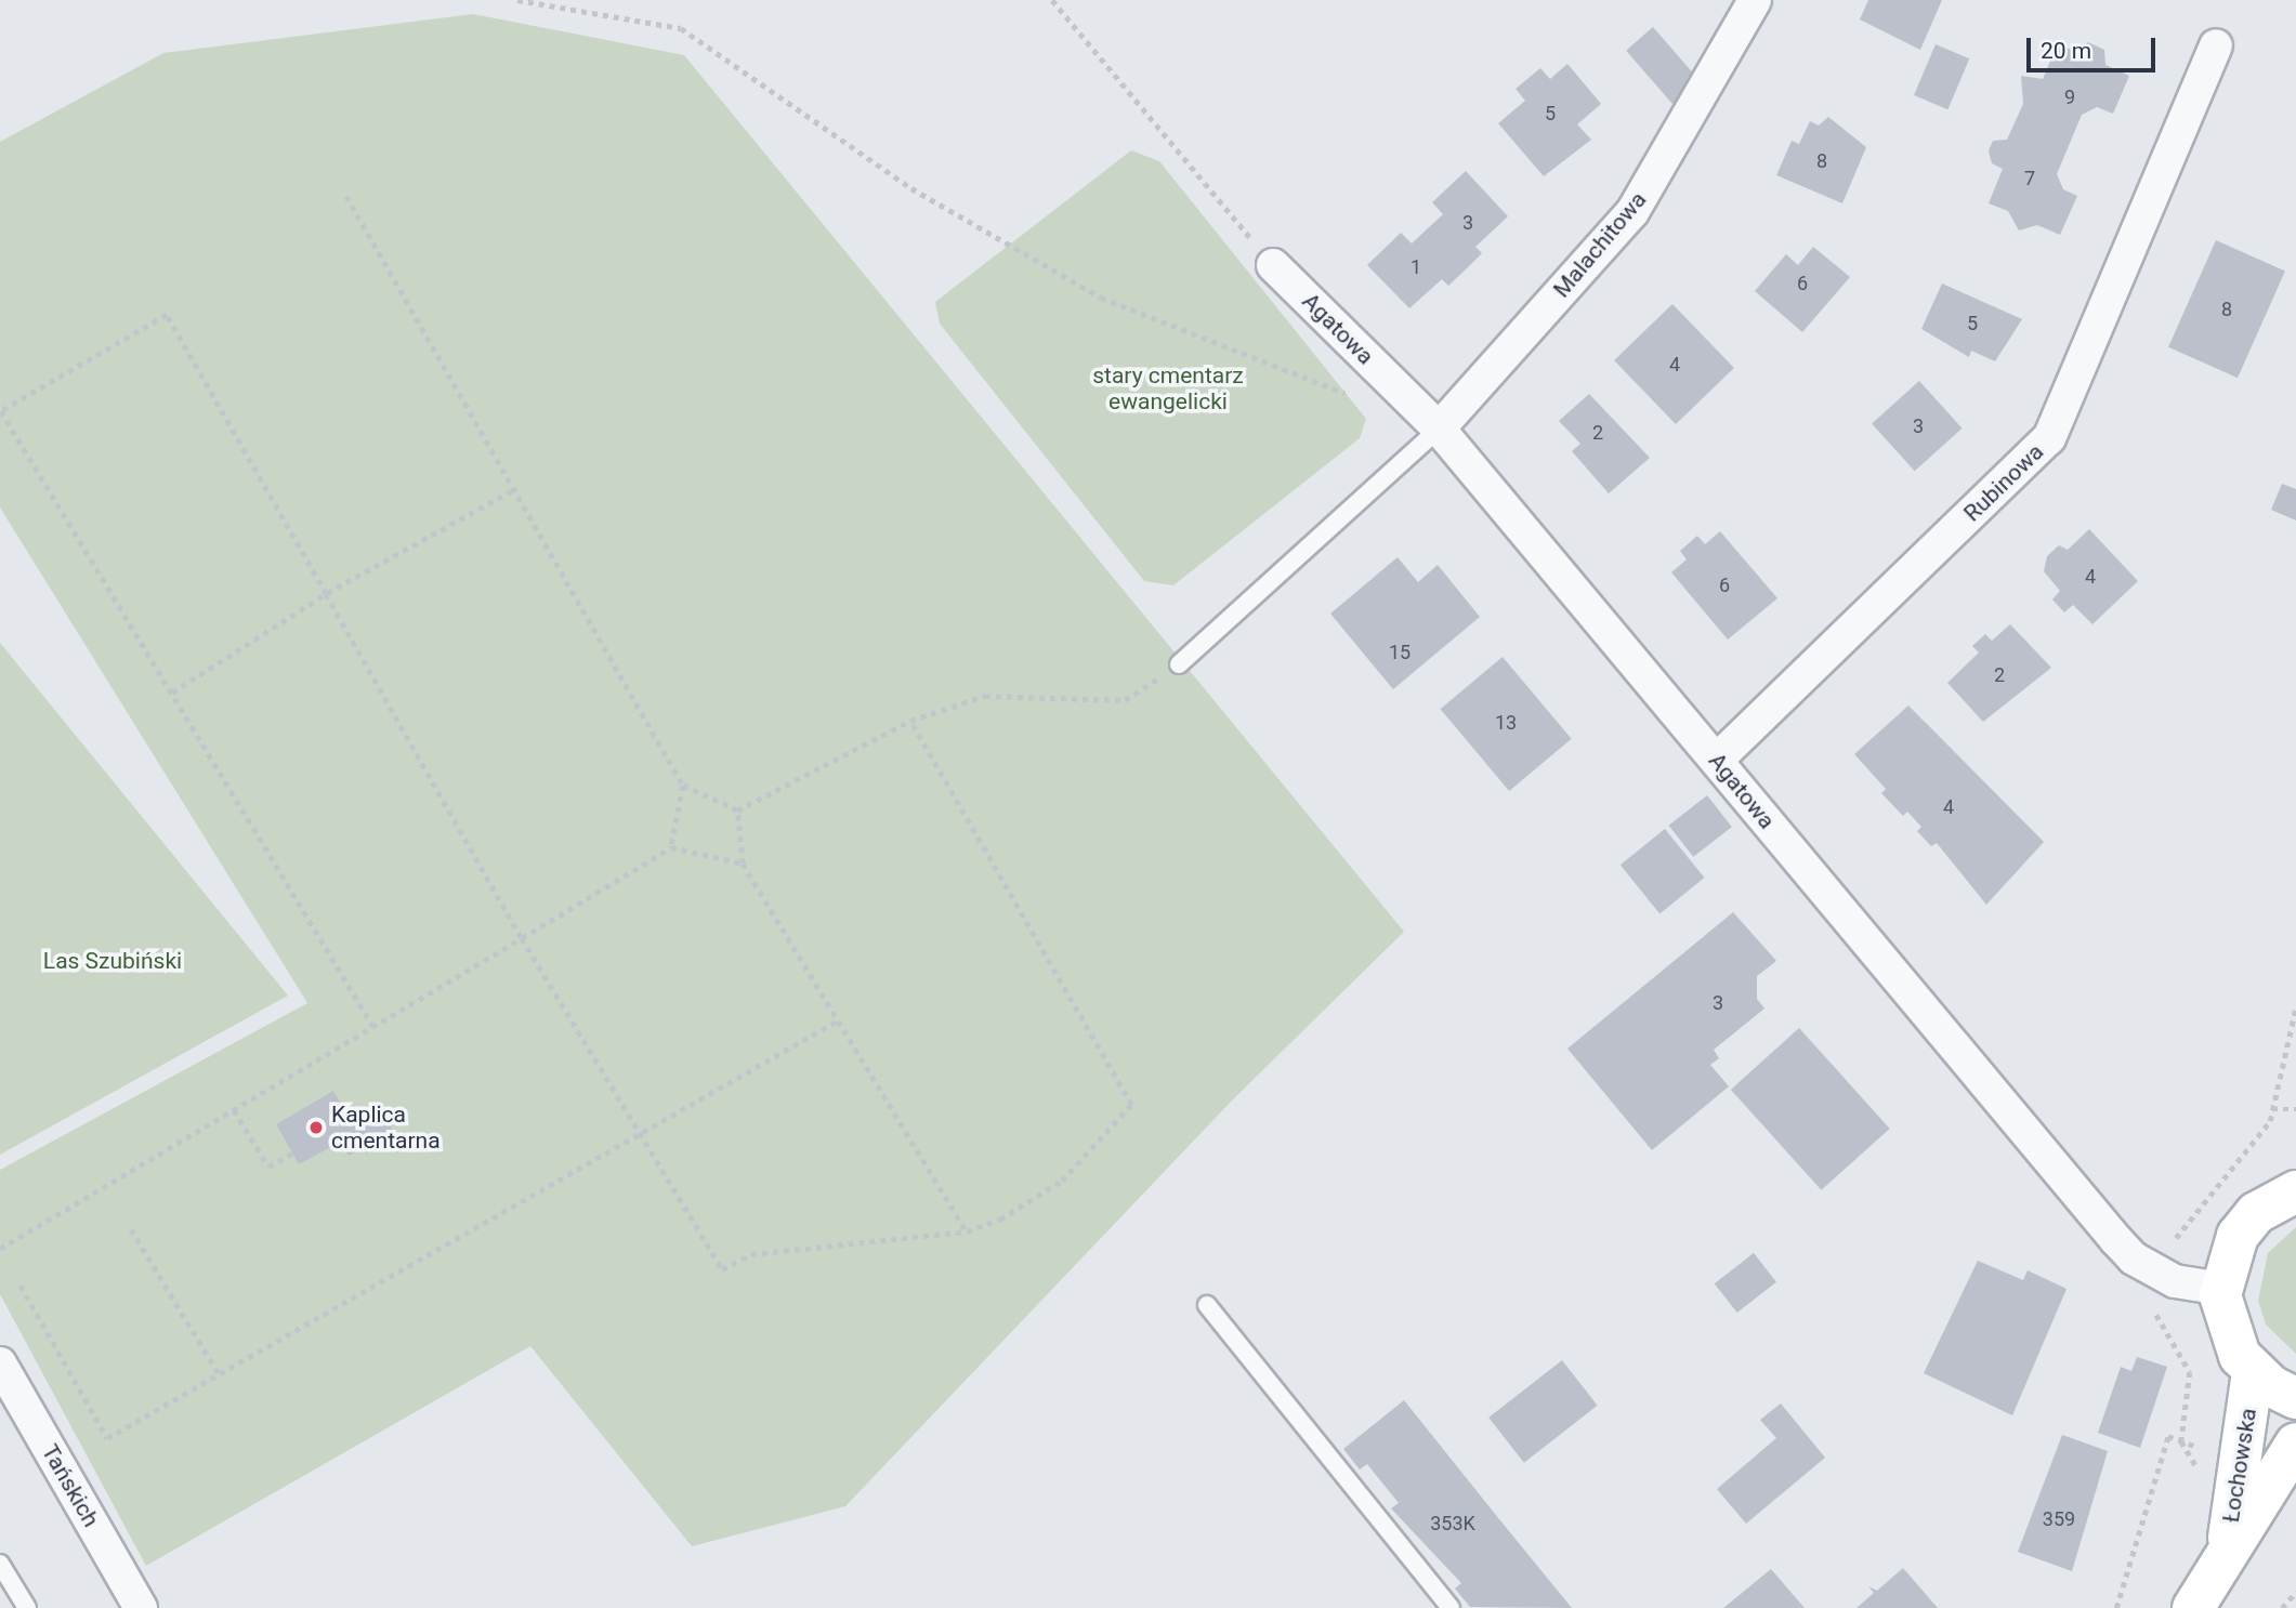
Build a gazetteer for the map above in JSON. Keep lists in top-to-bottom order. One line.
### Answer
{"streets":{"main road":["Łochowska"],"street":["Malachitowa","Agatowa","Rubinowa","Tańskich"]},"crossings":[["Malachitowa","Agatowa"],["Agatowa","Rubinowa"]],"parks":["stary cmentarz ewangelicki","Las Szubiński"],"places":["Kaplica cmentarna"],"house_numbers":["9","5","8","7","3","1","6","8","5","4","3","2","4","6","15","2","13","4","3","359","353K"],"scale_bar":"20 m"}
